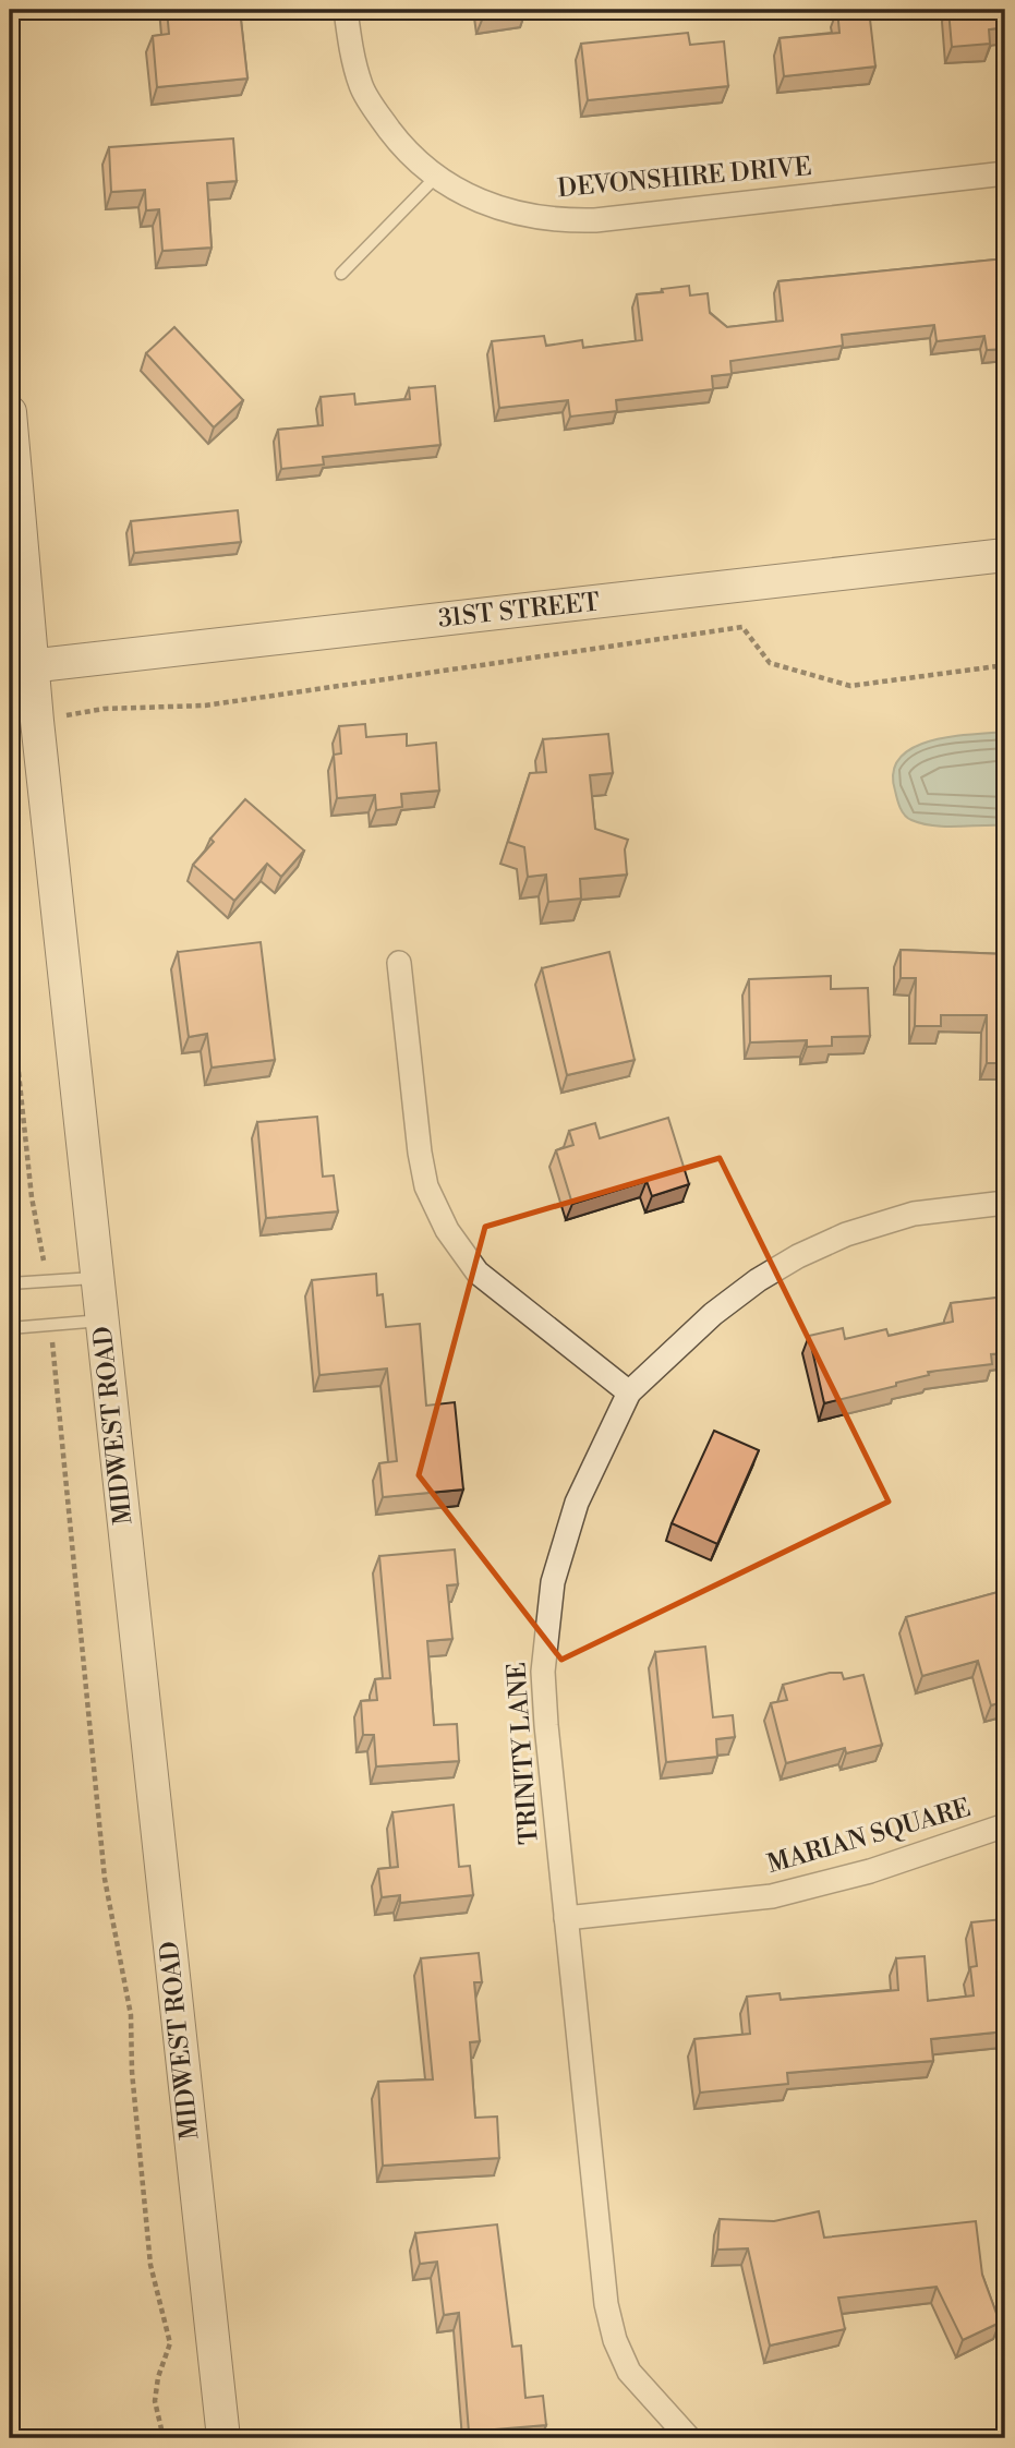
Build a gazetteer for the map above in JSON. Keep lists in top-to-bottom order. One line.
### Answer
{"streets":{"main road":["31ST STREET","MIDWEST ROAD"],"street":["DEVONSHIRE DRIVE","TRINITY LANE","MARIAN SQUARE"]},"crossings":[["31ST STREET","MIDWEST ROAD"],["TRINITY LANE","MARIAN SQUARE"]]}
